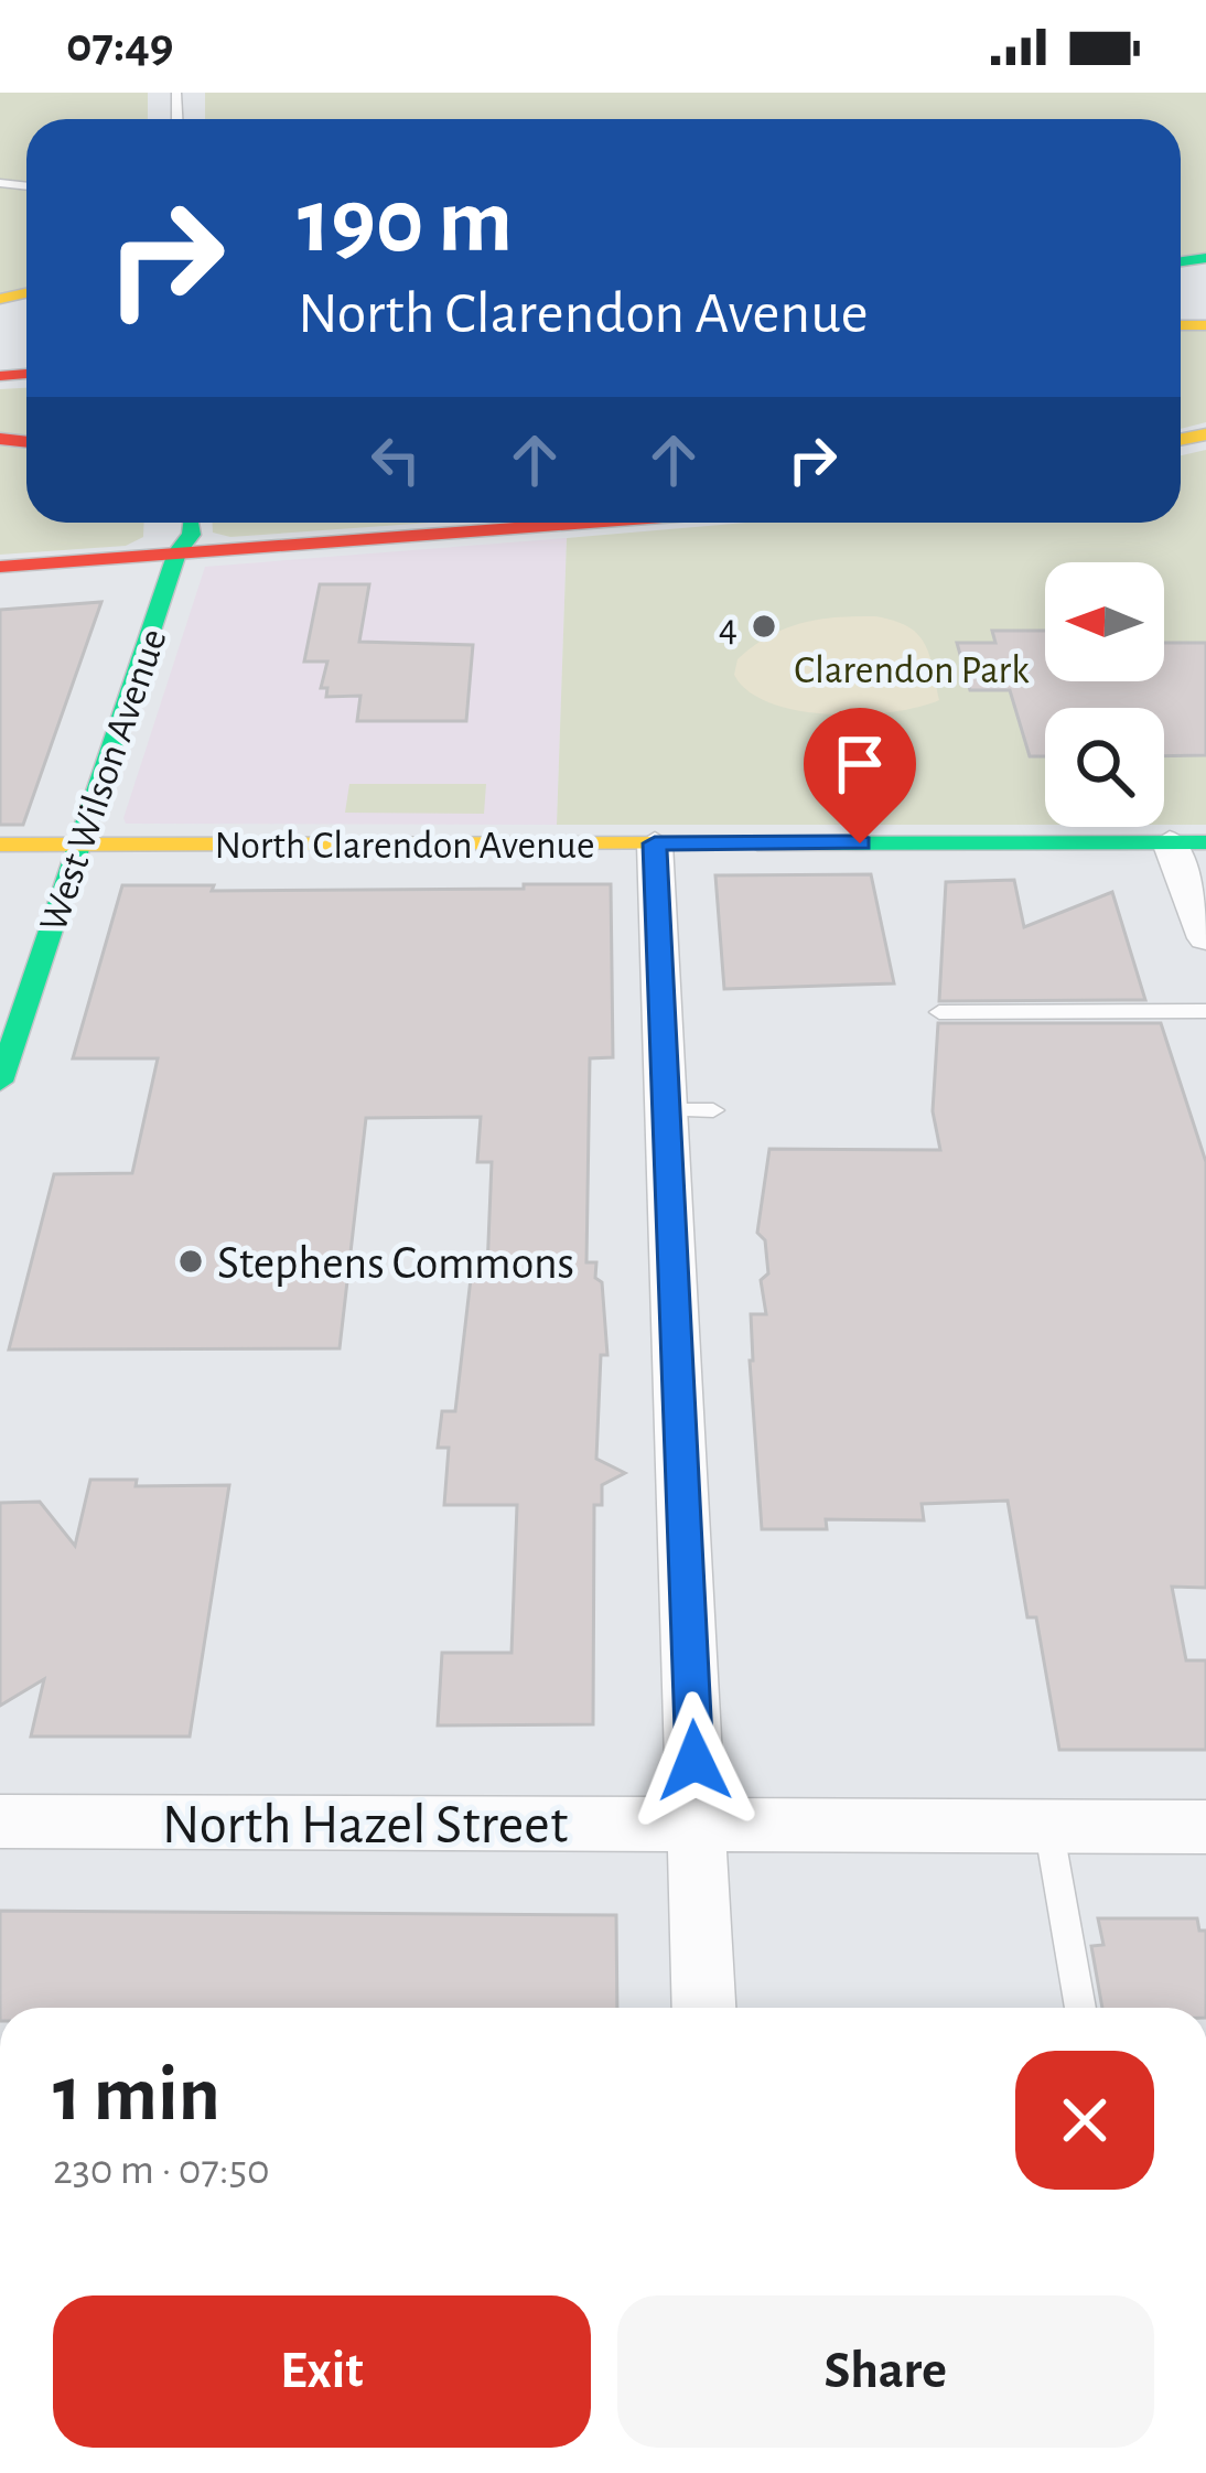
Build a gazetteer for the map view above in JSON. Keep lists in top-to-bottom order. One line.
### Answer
{"streets":{"main road":["West Wilson Avenue","North Clarendon Avenue"],"street":["North Hazel Street"]},"crossings":[["West Wilson Avenue","North Clarendon Avenue"]],"parks":["Clarendon Park"],"places":["4","Stephens Commons"],"north":"left","page":{"status":"07:49","turn":["190 m","North Clarendon Avenue"],"heading":["1 min","230 m · 07:50"],"buttons":["Exit","Share"]}}
